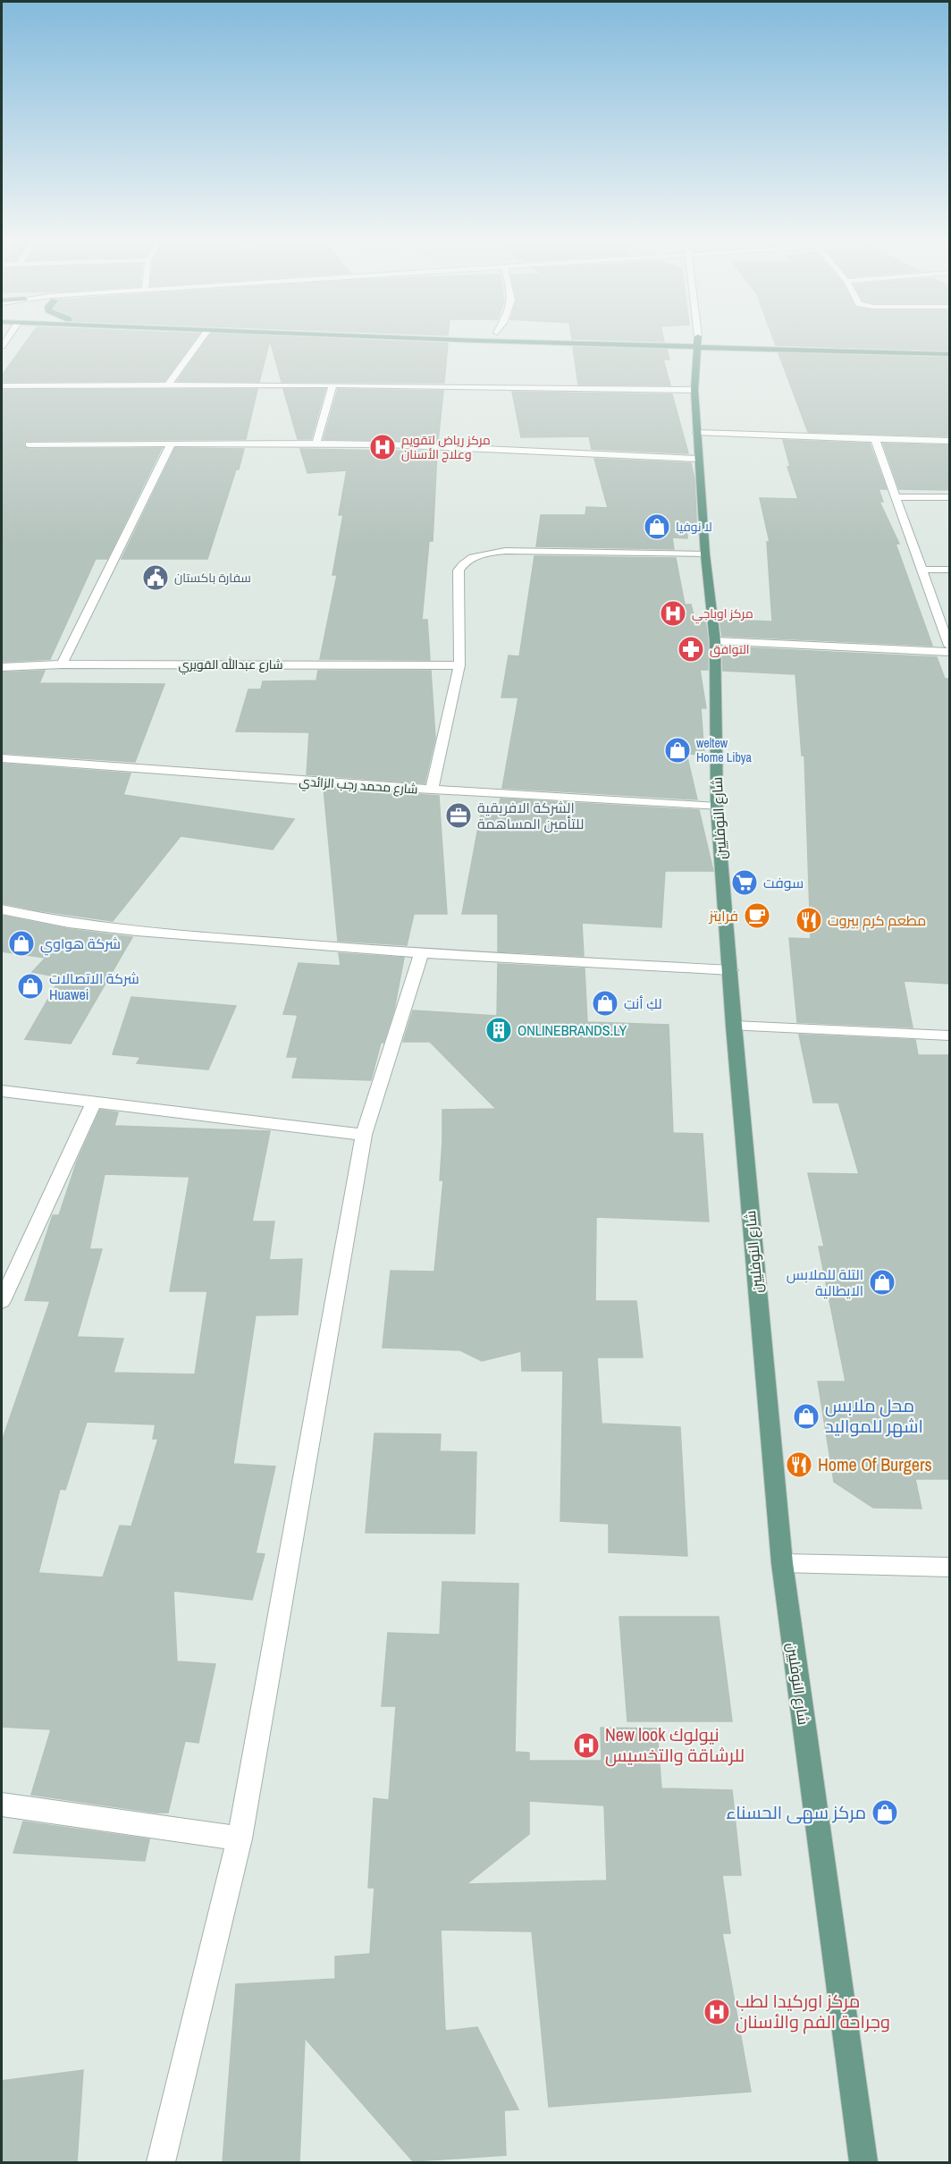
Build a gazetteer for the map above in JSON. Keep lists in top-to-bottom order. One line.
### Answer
{"streets":{"main road":["شارع النوفليين"],"street":["شارع عبدالله القويري","شارع محمد رجب الزائدي"]},"crossings":[["شارع محمد رجب الزائدي","شارع النوفليين"]],"places":{"hospital":["مركز رياض لتقويم وعلاج الأسنان","مركز اوباجي","New look نيولوك للرشاقة والتخسيس","مركز اوركيدا لطب وجراحة الفم والأسنان"],"shop":["لا نوفيا","weltew Home Libya","شركة هواوي","شركة الاتصالات Huawei","لكِ أنتِ","التلة للملابس الايطالية","محل ملابس اشهر للمواليد","مركز سهى الحسناء"],"public building":["سفارة باكستان"],"pharmacy":["التوافق"],"office":["الشركة الافريقية للتأمين المساهمة"],"supermarket":["سوفت"],"cafe":["فرايتز"],"restaurant":["مطعم كرم بيروت","Home Of Burgers"],"building":["ONLINEBRANDS.LY"]}}
